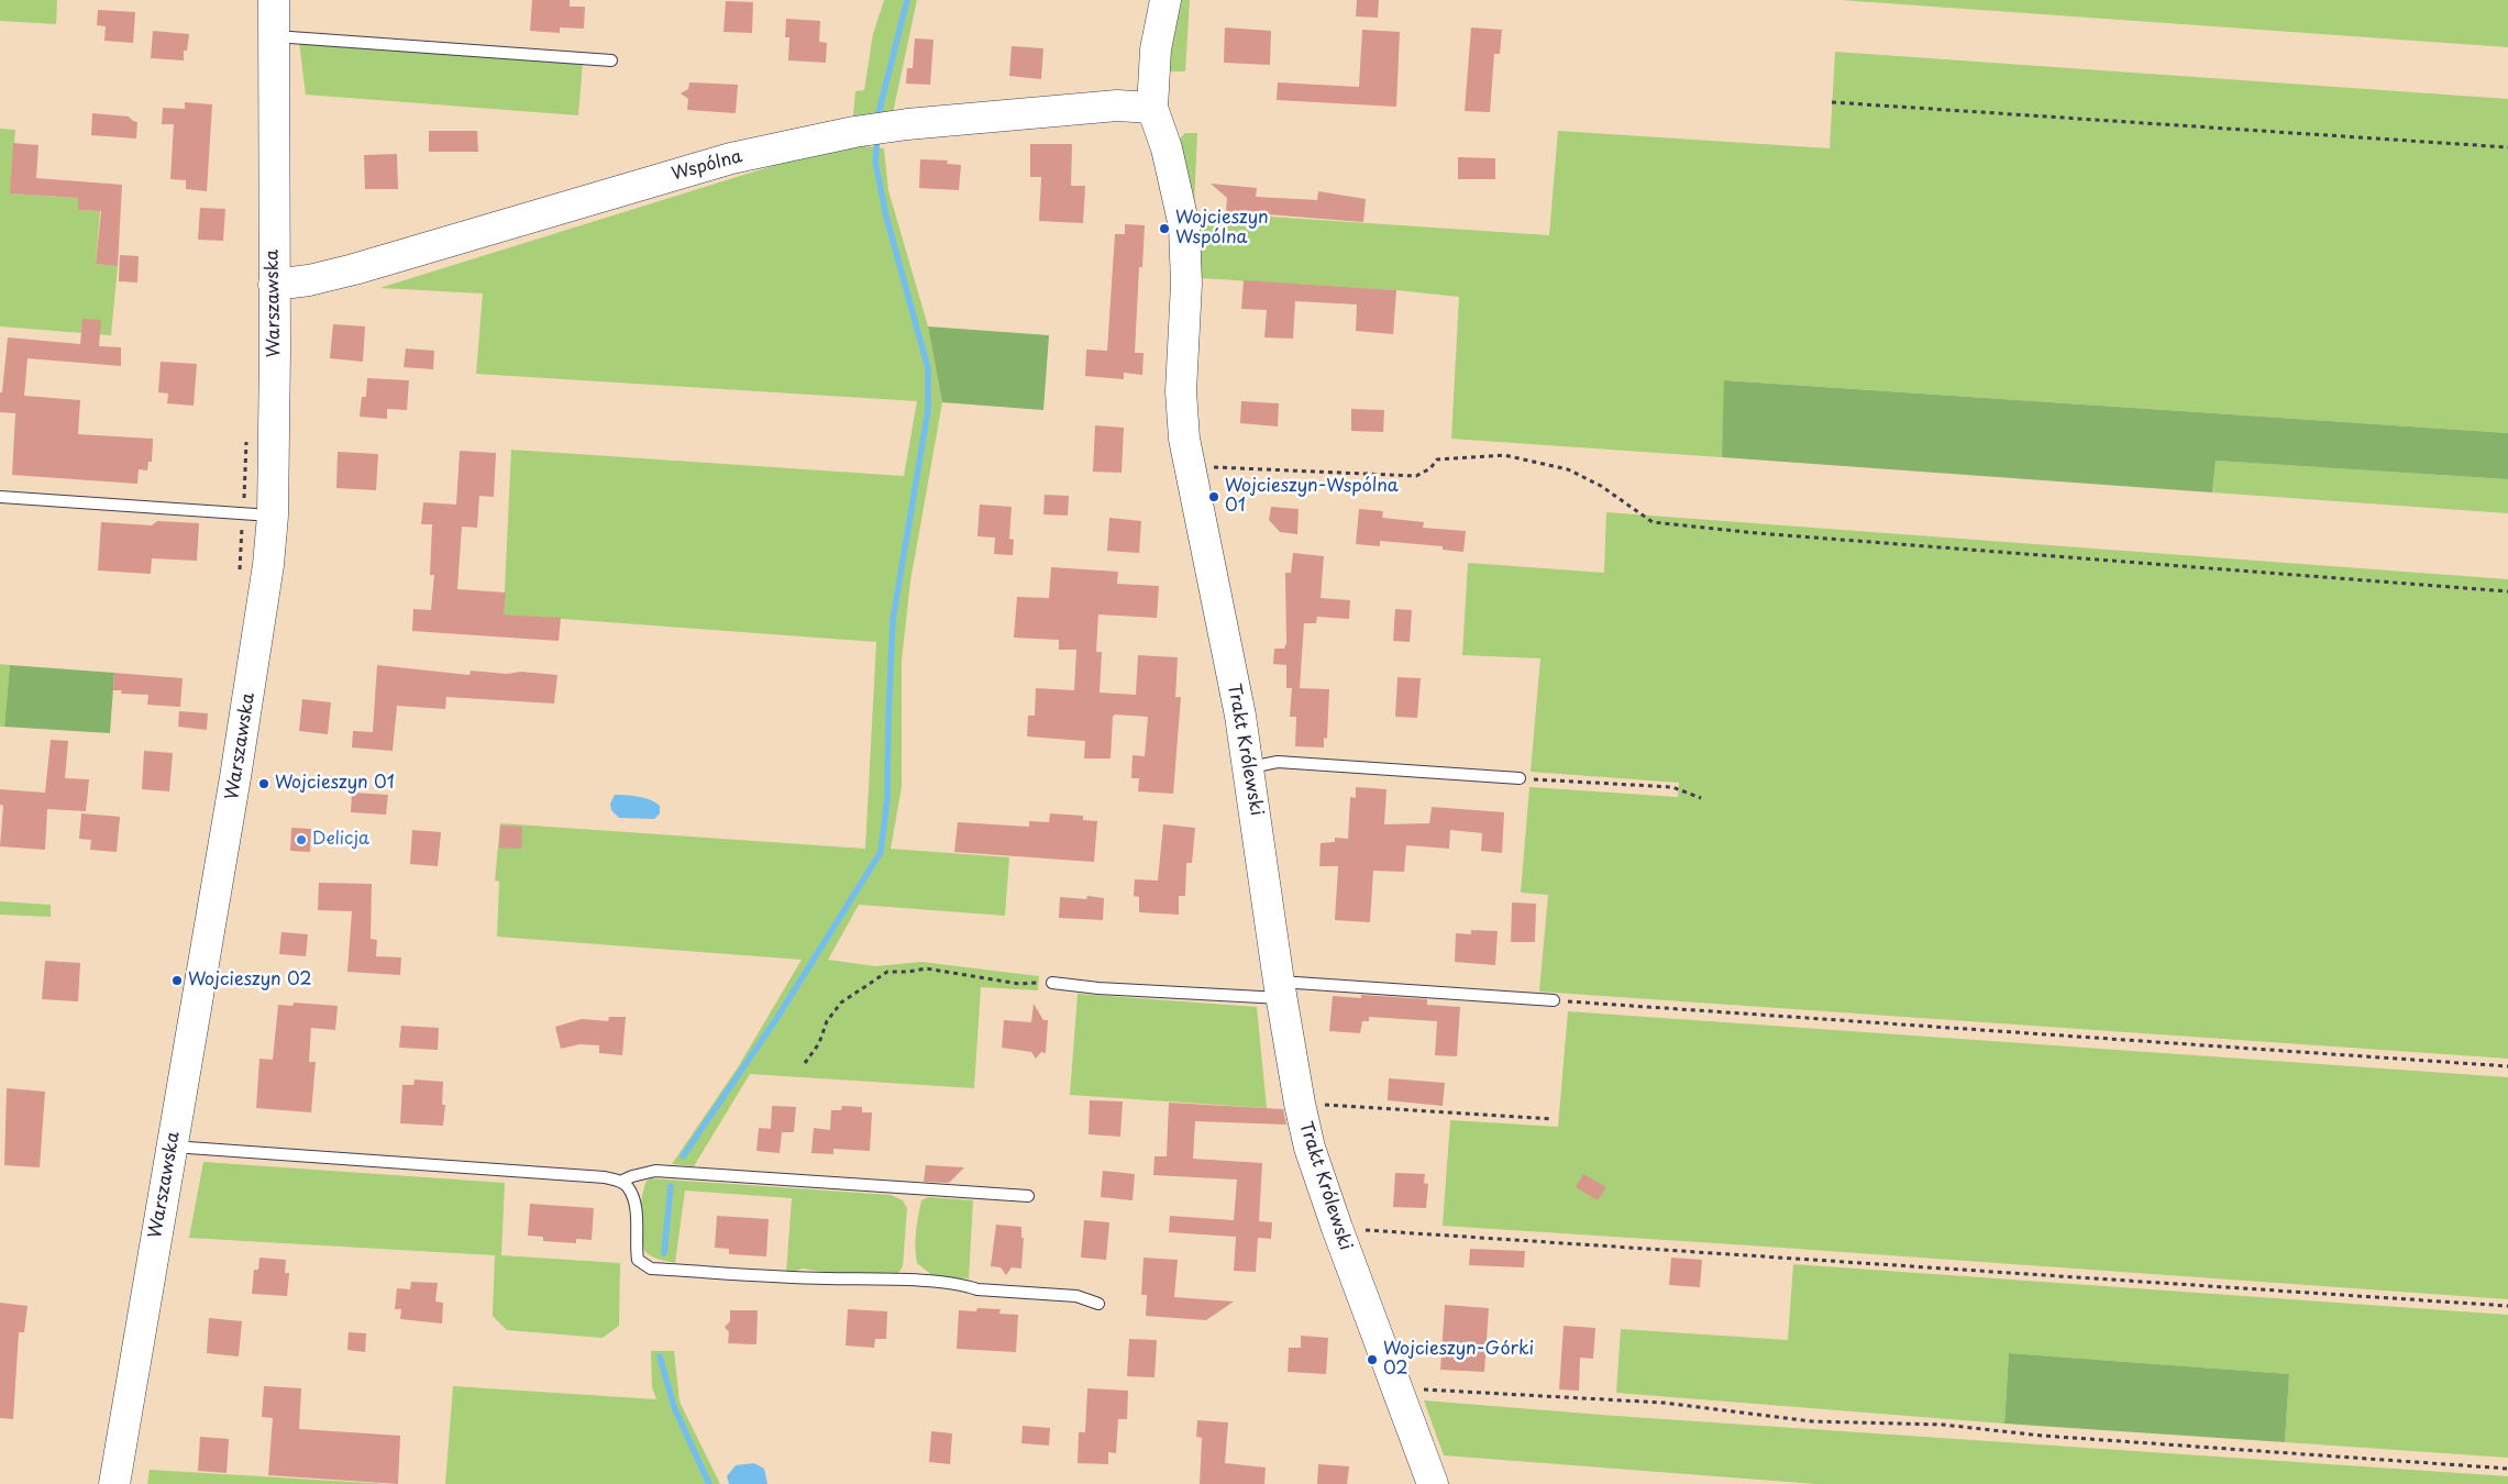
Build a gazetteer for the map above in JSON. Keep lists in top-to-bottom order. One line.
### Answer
{"streets":{"street":["Wspólna","Warszawska","Trakt Królewski"]},"crossings":[["Wspólna","Warszawska"],["Wspólna","Trakt Królewski"]],"places":["Wojcieszyn Wspólna","Wojcieszyn-Wspólna 01","Wojcieszyn 01","Delicja","Wojcieszyn 02","Wojcieszyn-Górki 02"]}
